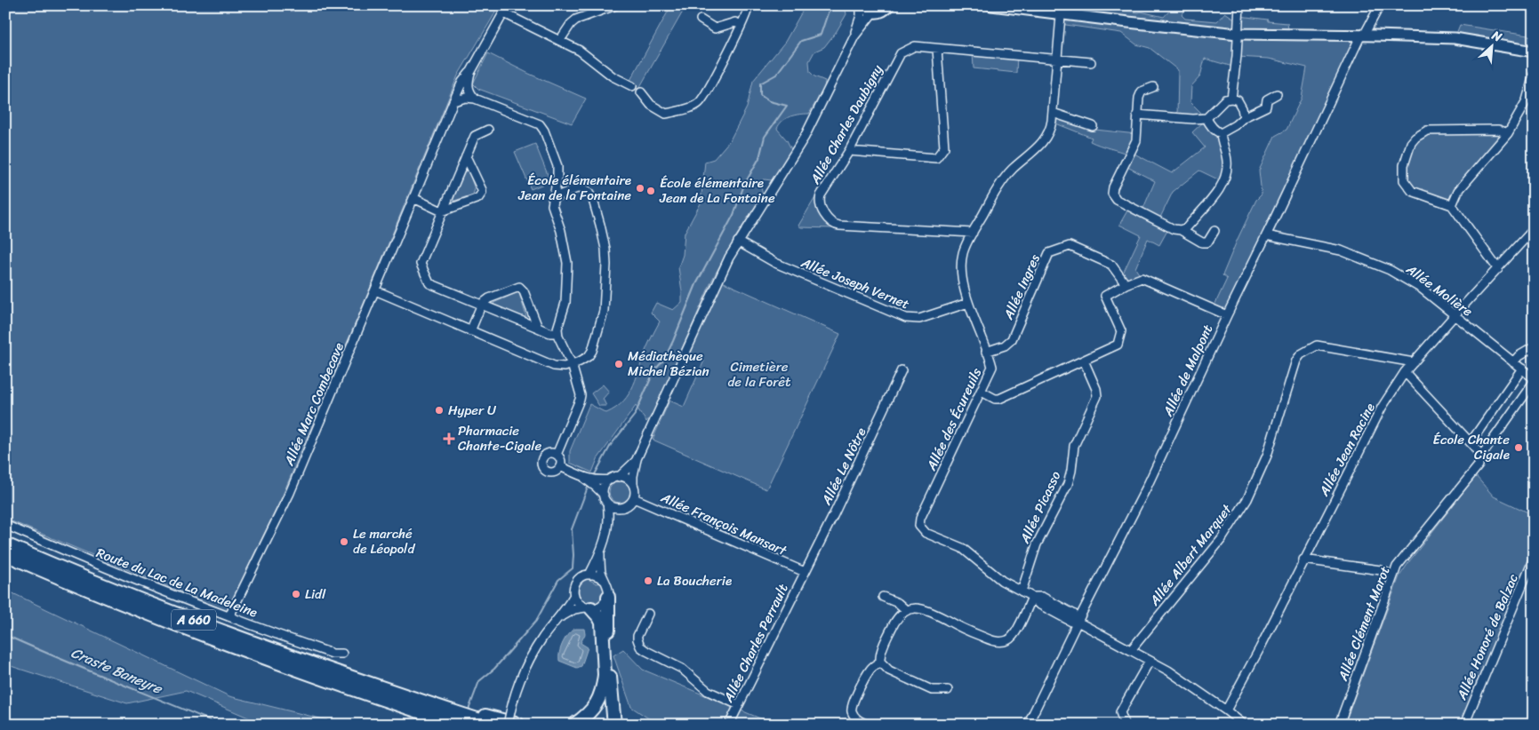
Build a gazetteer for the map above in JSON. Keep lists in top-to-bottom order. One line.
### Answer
{"streets":{"highway":["A 660"],"street":["Allée Charles Daubigny","Allée Joseph Vernet","Allée Ingres","Allée Molière","Allée de Malpont","Allée Marc Combecave","Allée des Écureuils","Allée Jean Racine","Allée Le Nôtre","Allée Picasso","Allée François Mansart","Allée Albert Marquet","Route du Lac de La Madeleine","Allée Clément Marot","Allée Honoré de Balzac","Allée Charles Perrault"]},"crossings":[["Allée Charles Daubigny","Allée des Écureuils"],["Allée Joseph Vernet","Allée des Écureuils"],["Allée Ingres","Allée des Écureuils"],["Allée Molière","Allée de Malpont"],["Allée Molière","Allée Jean Racine"],["Allée de Malpont","Allée des Écureuils"],["Allée Marc Combecave","Route du Lac de La Madeleine"],["Allée des Écureuils","Allée Jean Racine"],["Allée des Écureuils","Allée Picasso"],["Allée des Écureuils","Allée Albert Marquet"],["Allée Jean Racine","Allée Albert Marquet"],["Allée Le Nôtre","Allée François Mansart"],["Allée Le Nôtre","Allée Charles Perrault"],["Allée François Mansart","Allée Charles Perrault"]],"water":["Craste Baneyre"],"parks":["Cimetière de la Forêt"],"places":{"other":["École élémentaire Jean de la Fontaine","École élémentaire Jean de La Fontaine","Médiathèque Michel Bézian","Hyper U","École Chante Cigale","Le marché de Léopold","La Boucherie","Lidl"],"health":["Pharmacie Chante-Cigale"]},"north":"top right"}
